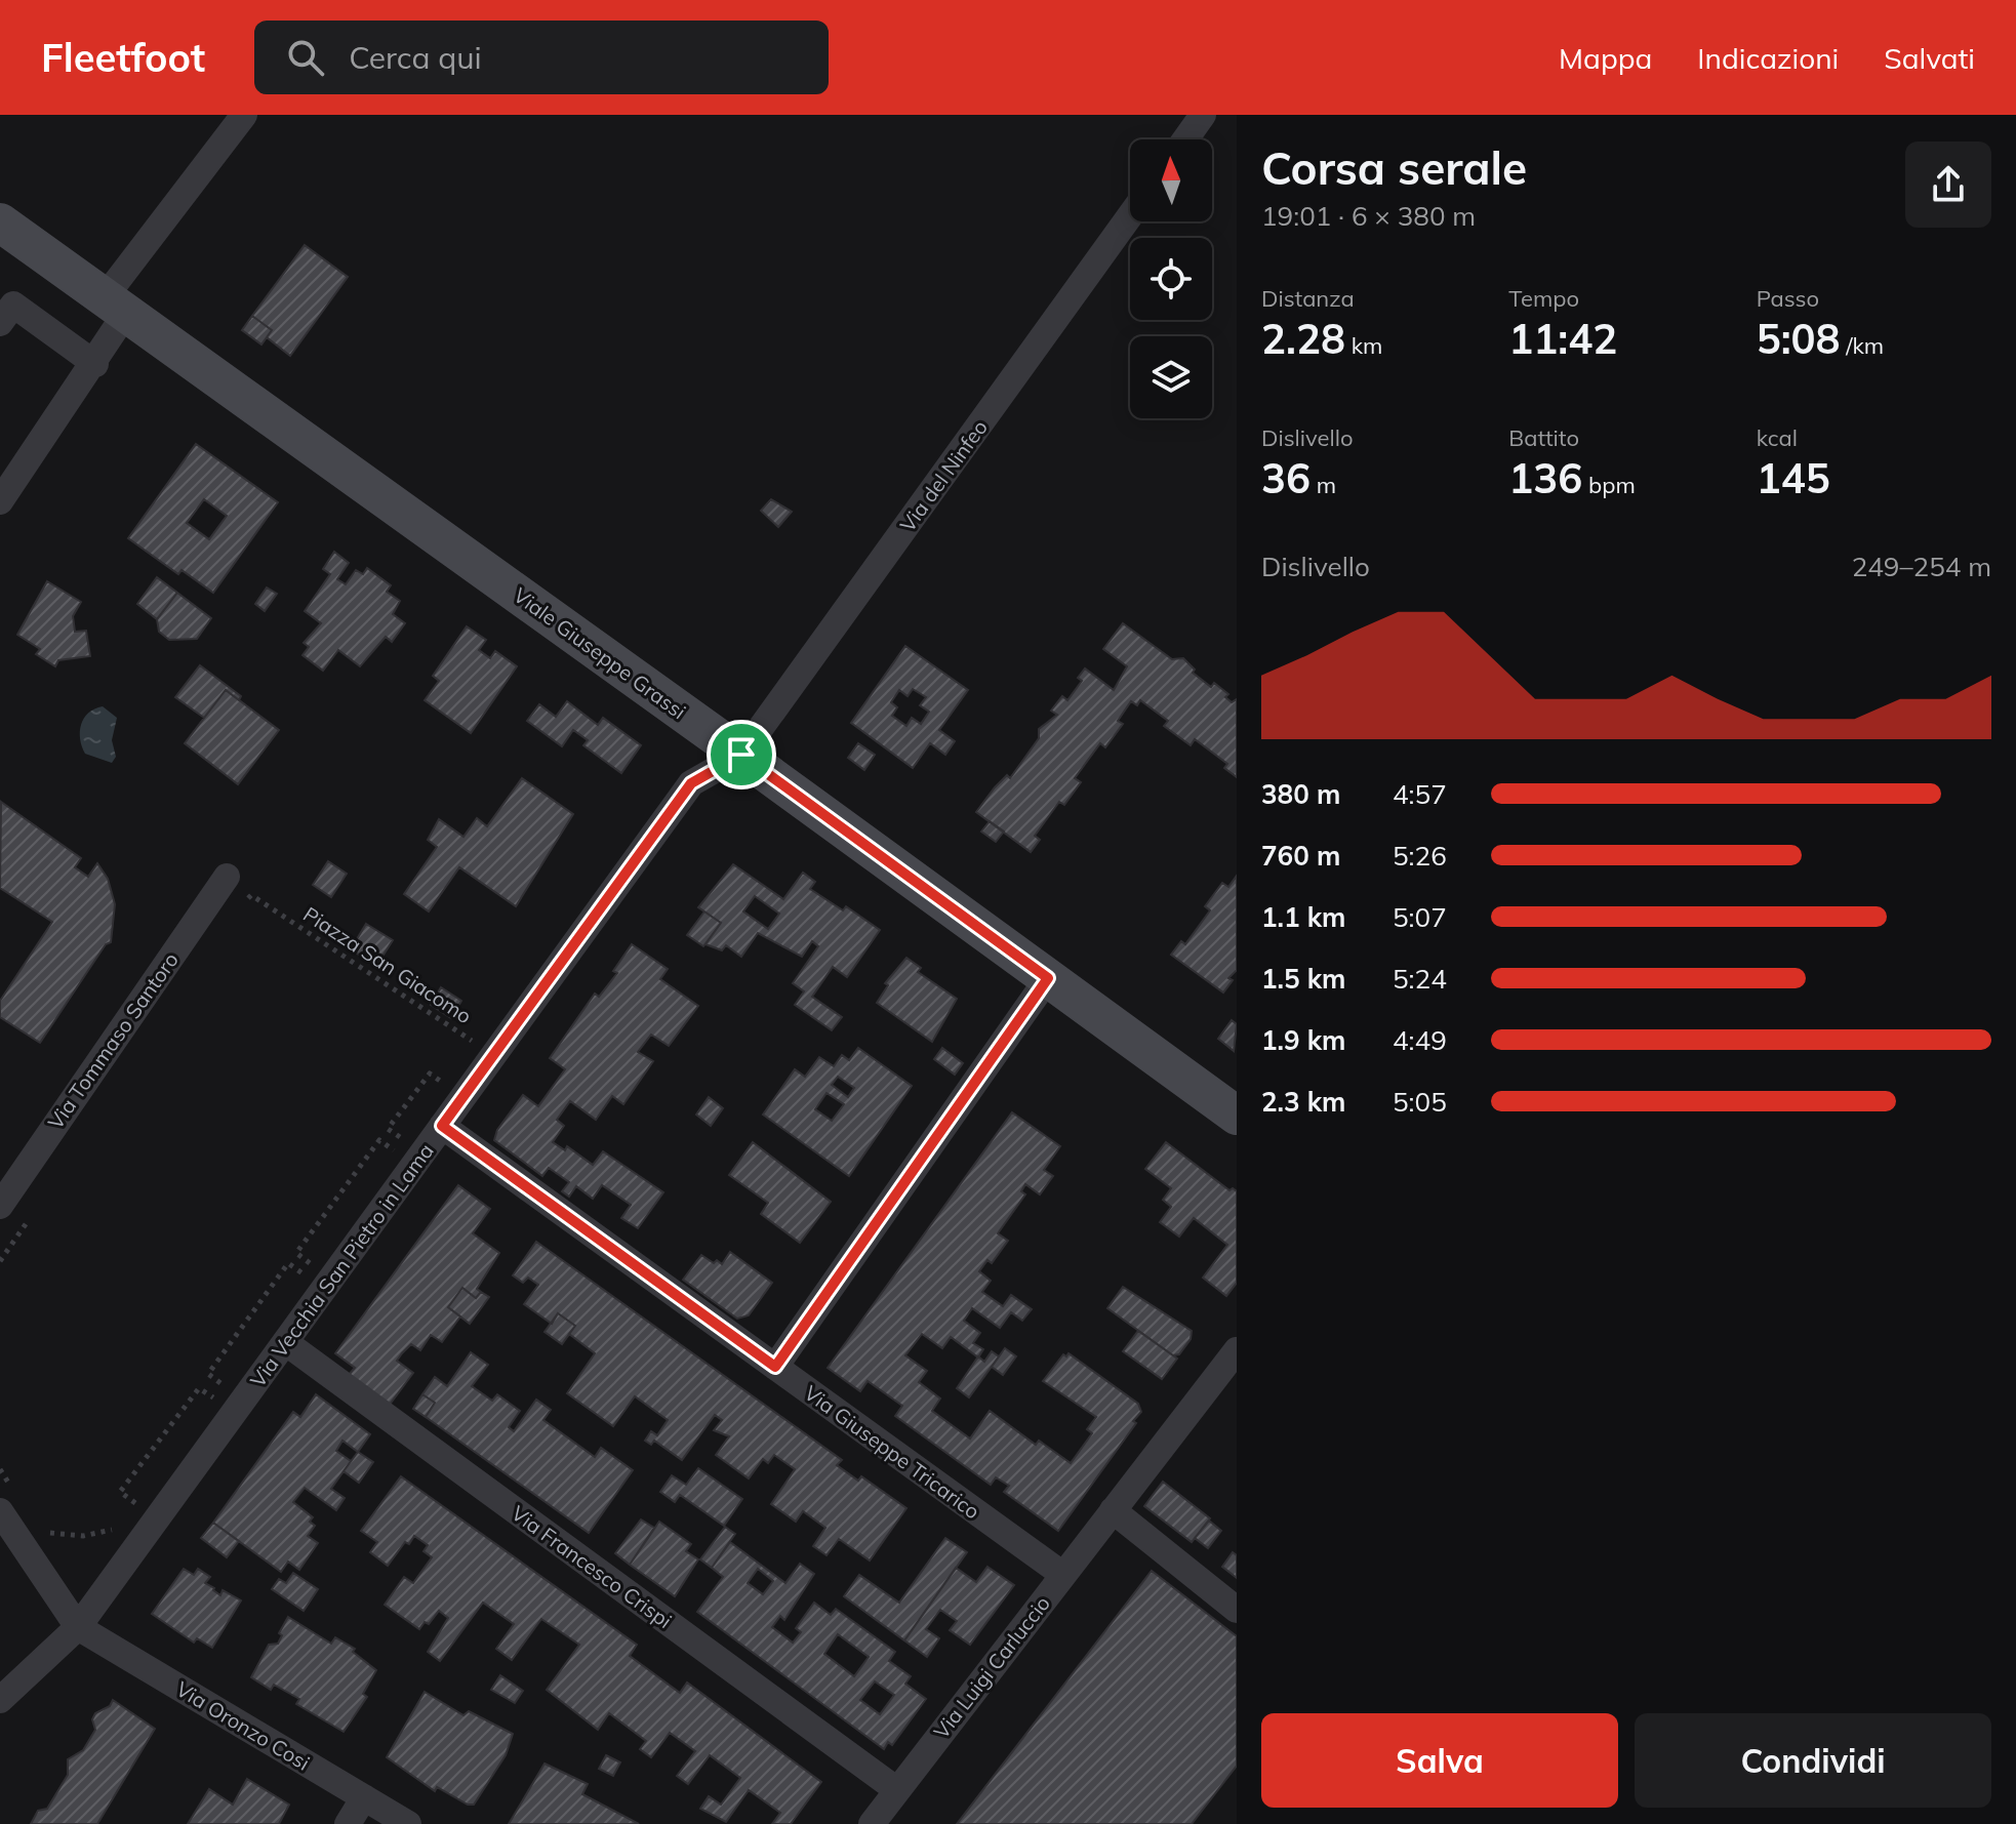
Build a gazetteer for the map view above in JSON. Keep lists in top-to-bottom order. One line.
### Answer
{"streets":{"main road":["Viale Giuseppe Grassi"],"street":["Via del Ninfeo","Via Tommaso Santoro","Via Vecchia San Pietro in Lama","Via Giuseppe Tricarico","Via Francesco Crispi","Via Luigi Carluccio","Via Oronzo Cosi"],"path":["Piazza San Giacomo"]},"crossings":[["Via del Ninfeo","Viale Giuseppe Grassi"],["Via del Ninfeo","Via Vecchia San Pietro in Lama"],["Viale Giuseppe Grassi","Via Vecchia San Pietro in Lama"],["Via Vecchia San Pietro in Lama","Via Giuseppe Tricarico"],["Via Vecchia San Pietro in Lama","Via Francesco Crispi"],["Via Vecchia San Pietro in Lama","Via Oronzo Cosi"],["Via Giuseppe Tricarico","Via Luigi Carluccio"],["Via Francesco Crispi","Via Luigi Carluccio"]],"north":"top","page":{"header":"Fleetfoot","search":"Cerca qui","nav":["Mappa","Indicazioni","Salvati"],"heading":["Corsa serale","19:01 · 6 × 380 m"],"stats":[["Distanza","2.28 km"],["Tempo","11:42"],["Passo","5:08 /km"],["Dislivello","36 m"],["Battito","136 bpm"],["kcal","145"]],"chart":["Dislivello","249–254 m"],"list":[{"name":"380 m","note":"4:57"},{"name":"760 m","note":"5:26"},{"name":"1.1 km","note":"5:07"},{"name":"1.5 km","note":"5:24"},{"name":"1.9 km","note":"4:49"},{"name":"2.3 km","note":"5:05"}],"buttons":["Salva","Condividi"]}}
